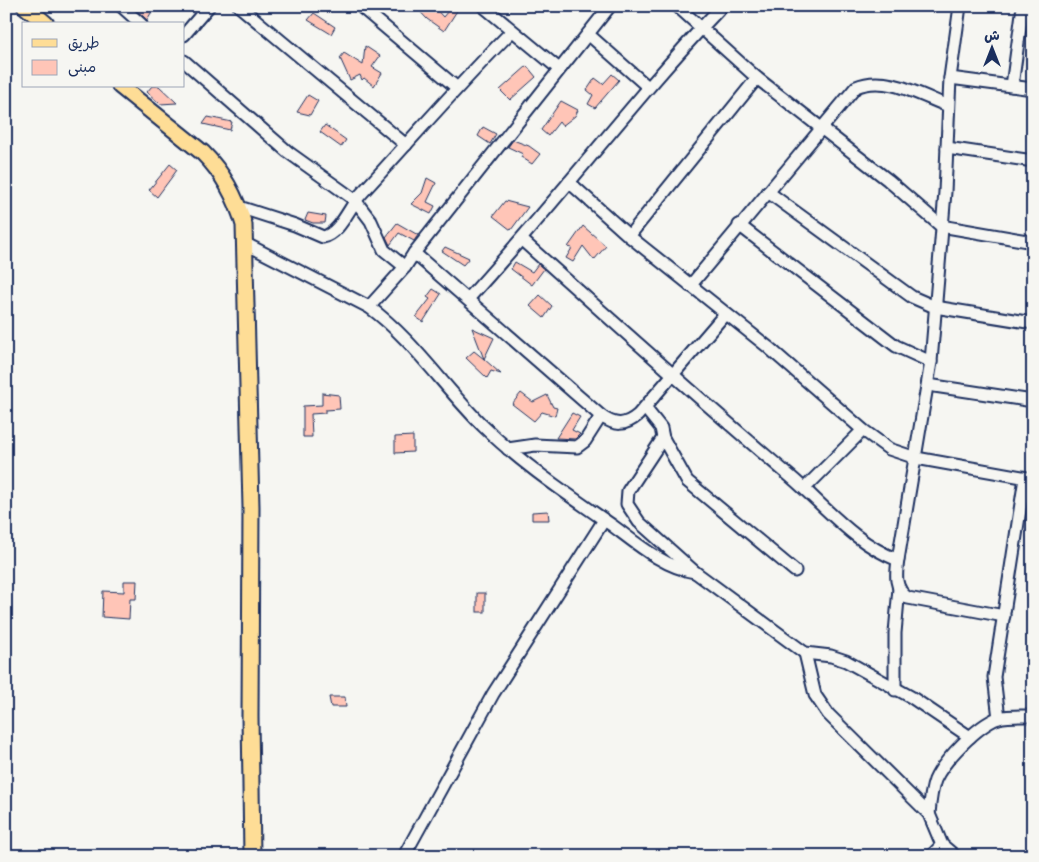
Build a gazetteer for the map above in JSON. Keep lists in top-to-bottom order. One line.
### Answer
{"legend":["طريق","مبنى"],"north":"top"}
